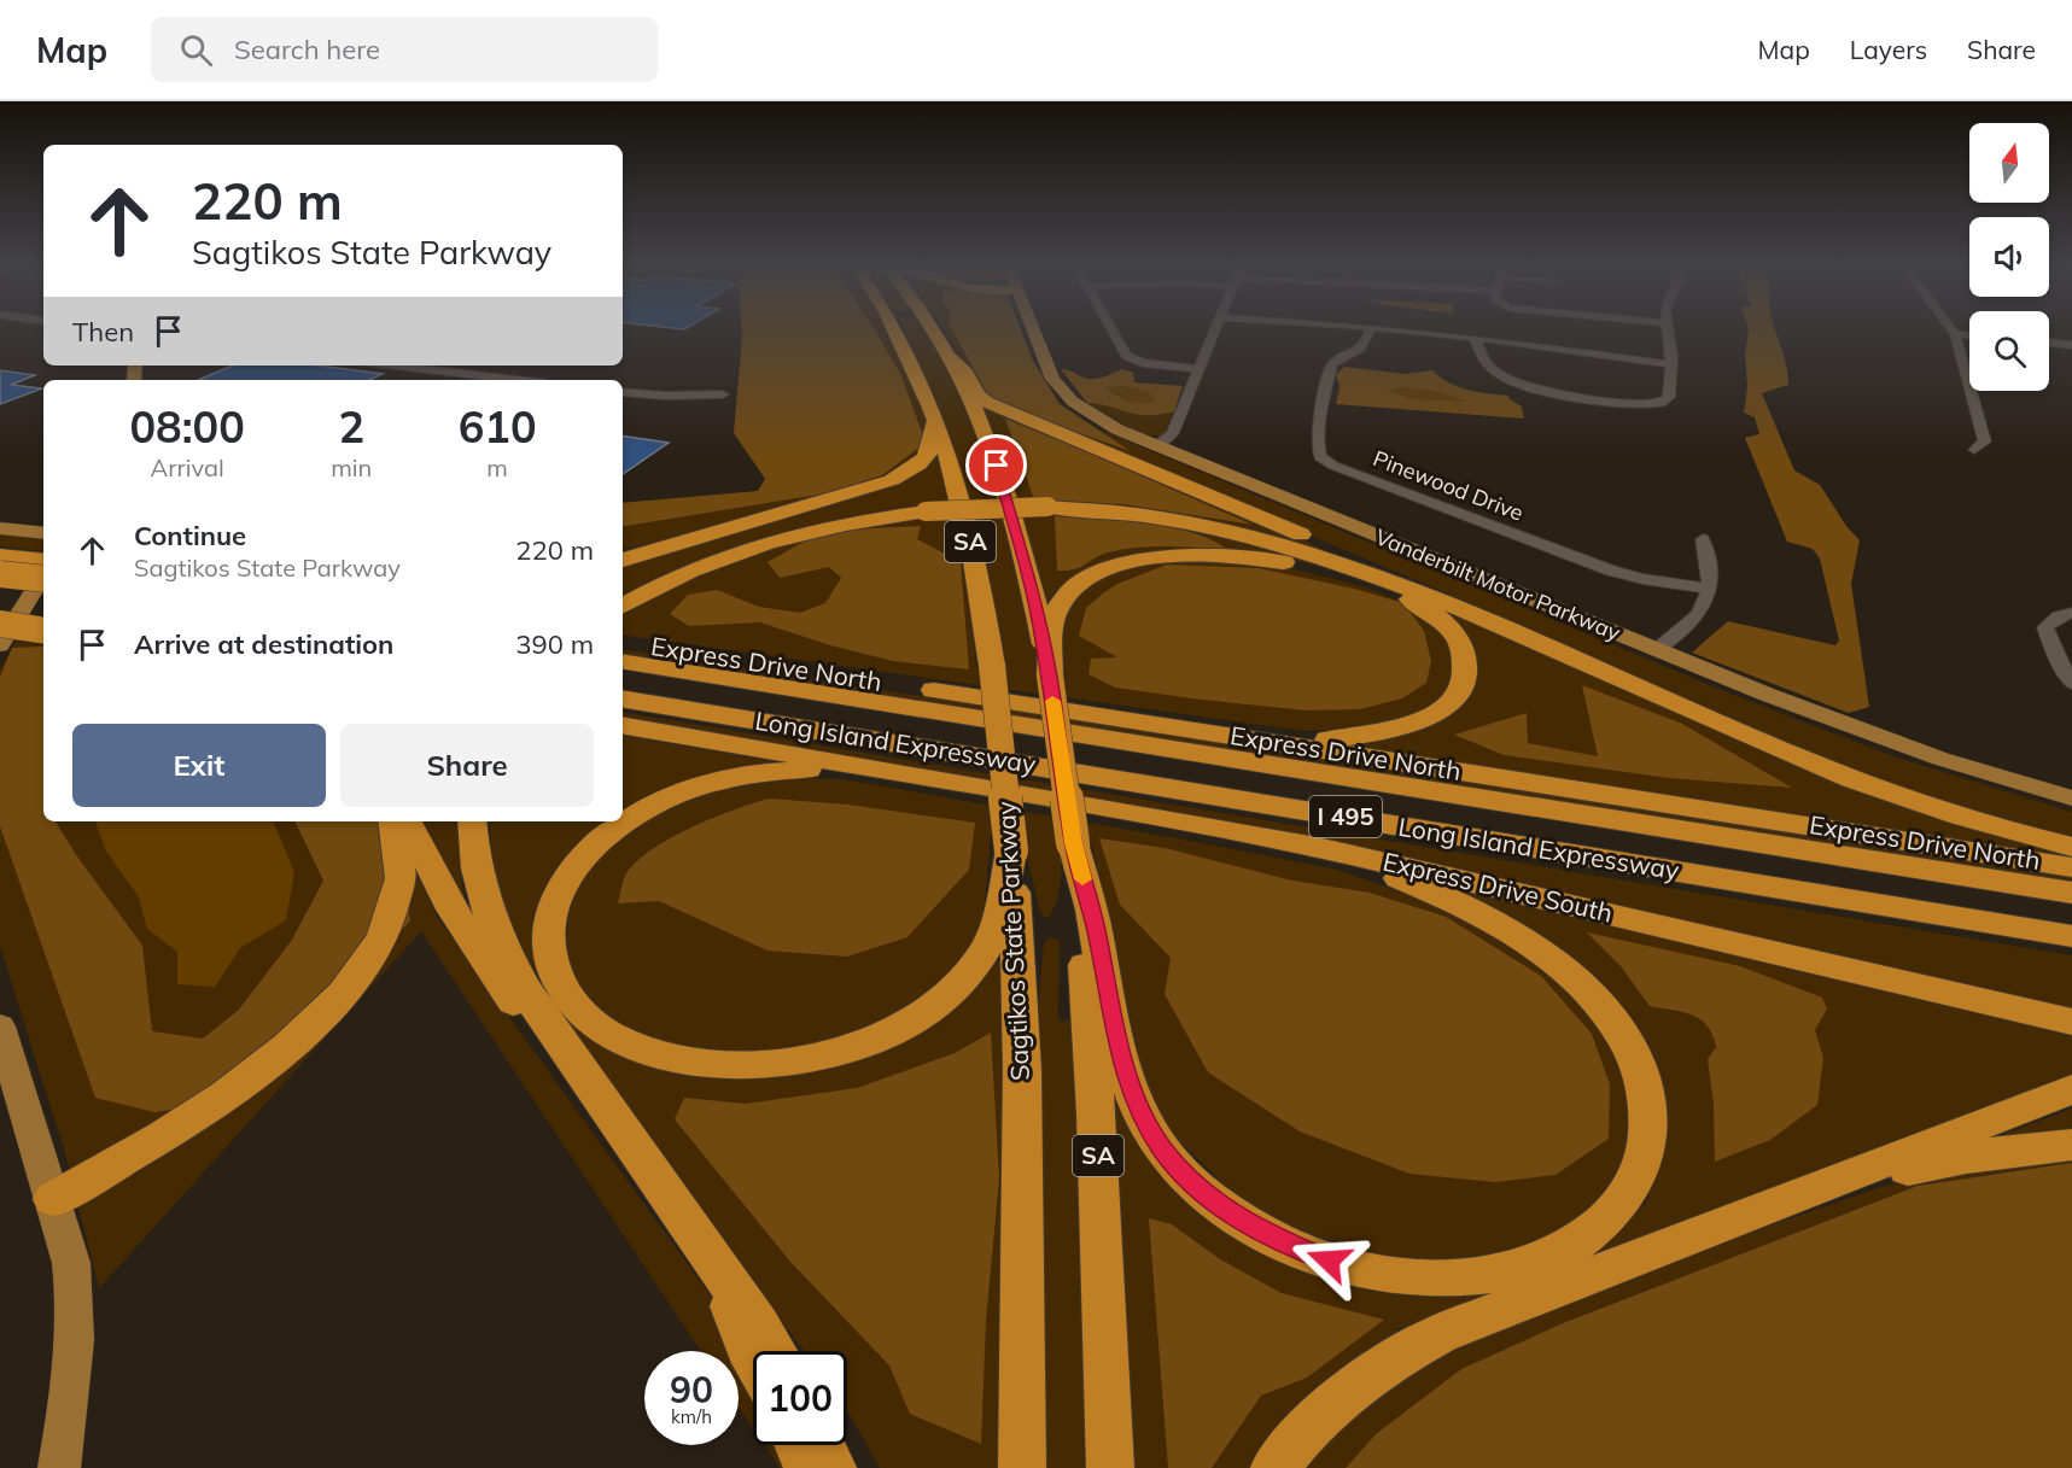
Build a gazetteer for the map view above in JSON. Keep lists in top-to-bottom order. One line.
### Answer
{"streets":{"highway":["SA","Express Drive North","Long Island Expressway","I 495","Express Drive South","Sagtikos State Parkway"],"main road":["Vanderbilt Motor Parkway"],"street":["Pinewood Drive"]},"north":"top","page":{"header":"Map","search":"Search here","nav":["Map","Layers","Share"],"turn":["220 m","Sagtikos State Parkway"],"then":"Then","eta":["08:00","Arrival","2","min","610","m"],"list":[{"name":"Continue","note":"Sagtikos State Parkway","value":"220 m"},{"name":"Arrive at destination","value":"390 m"}],"buttons":["Exit","Share"],"speed":"90 km/h","limit":"100"}}
